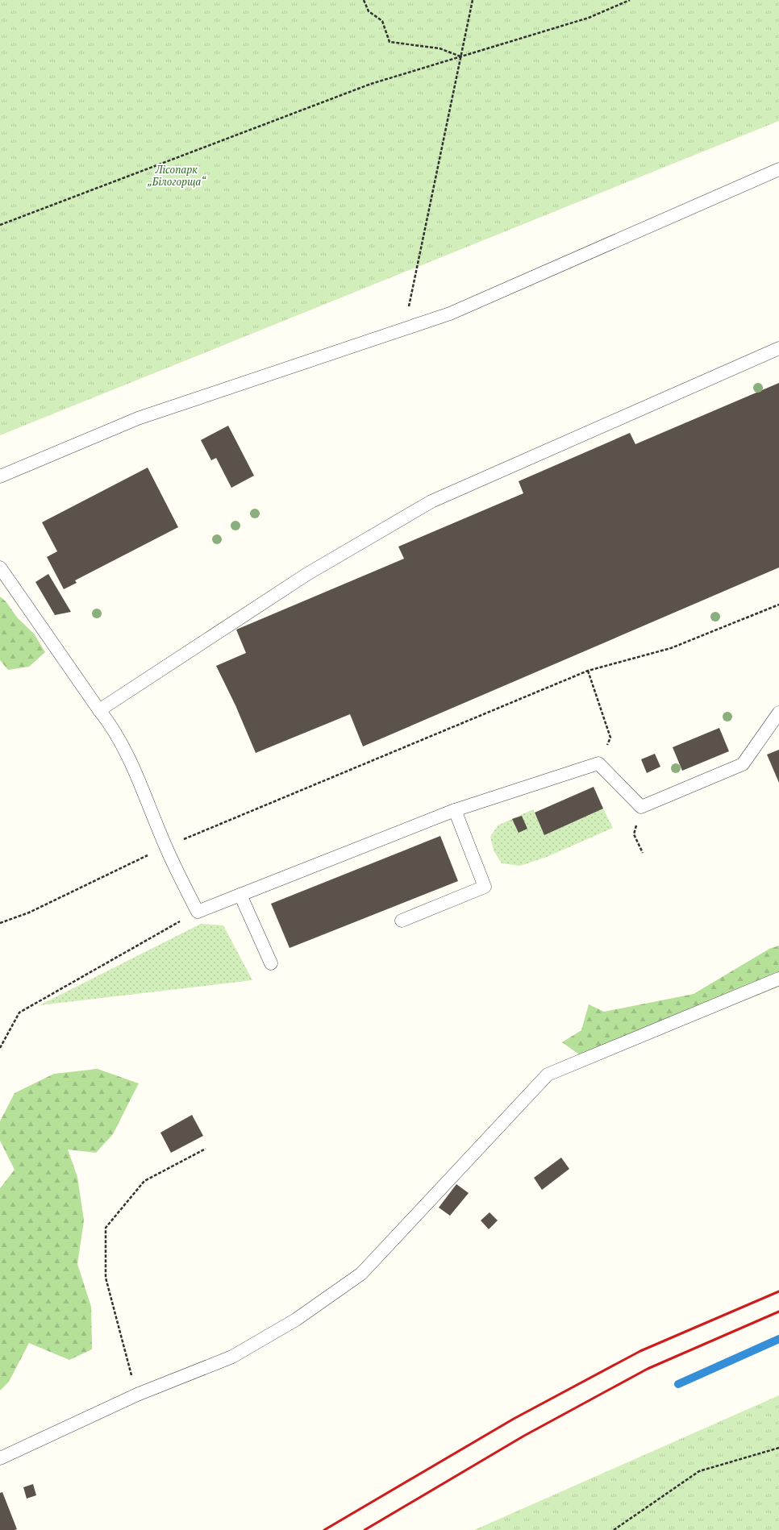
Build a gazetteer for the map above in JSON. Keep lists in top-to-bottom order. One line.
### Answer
{"parks":["Лісопарк „Білогорща“"]}
